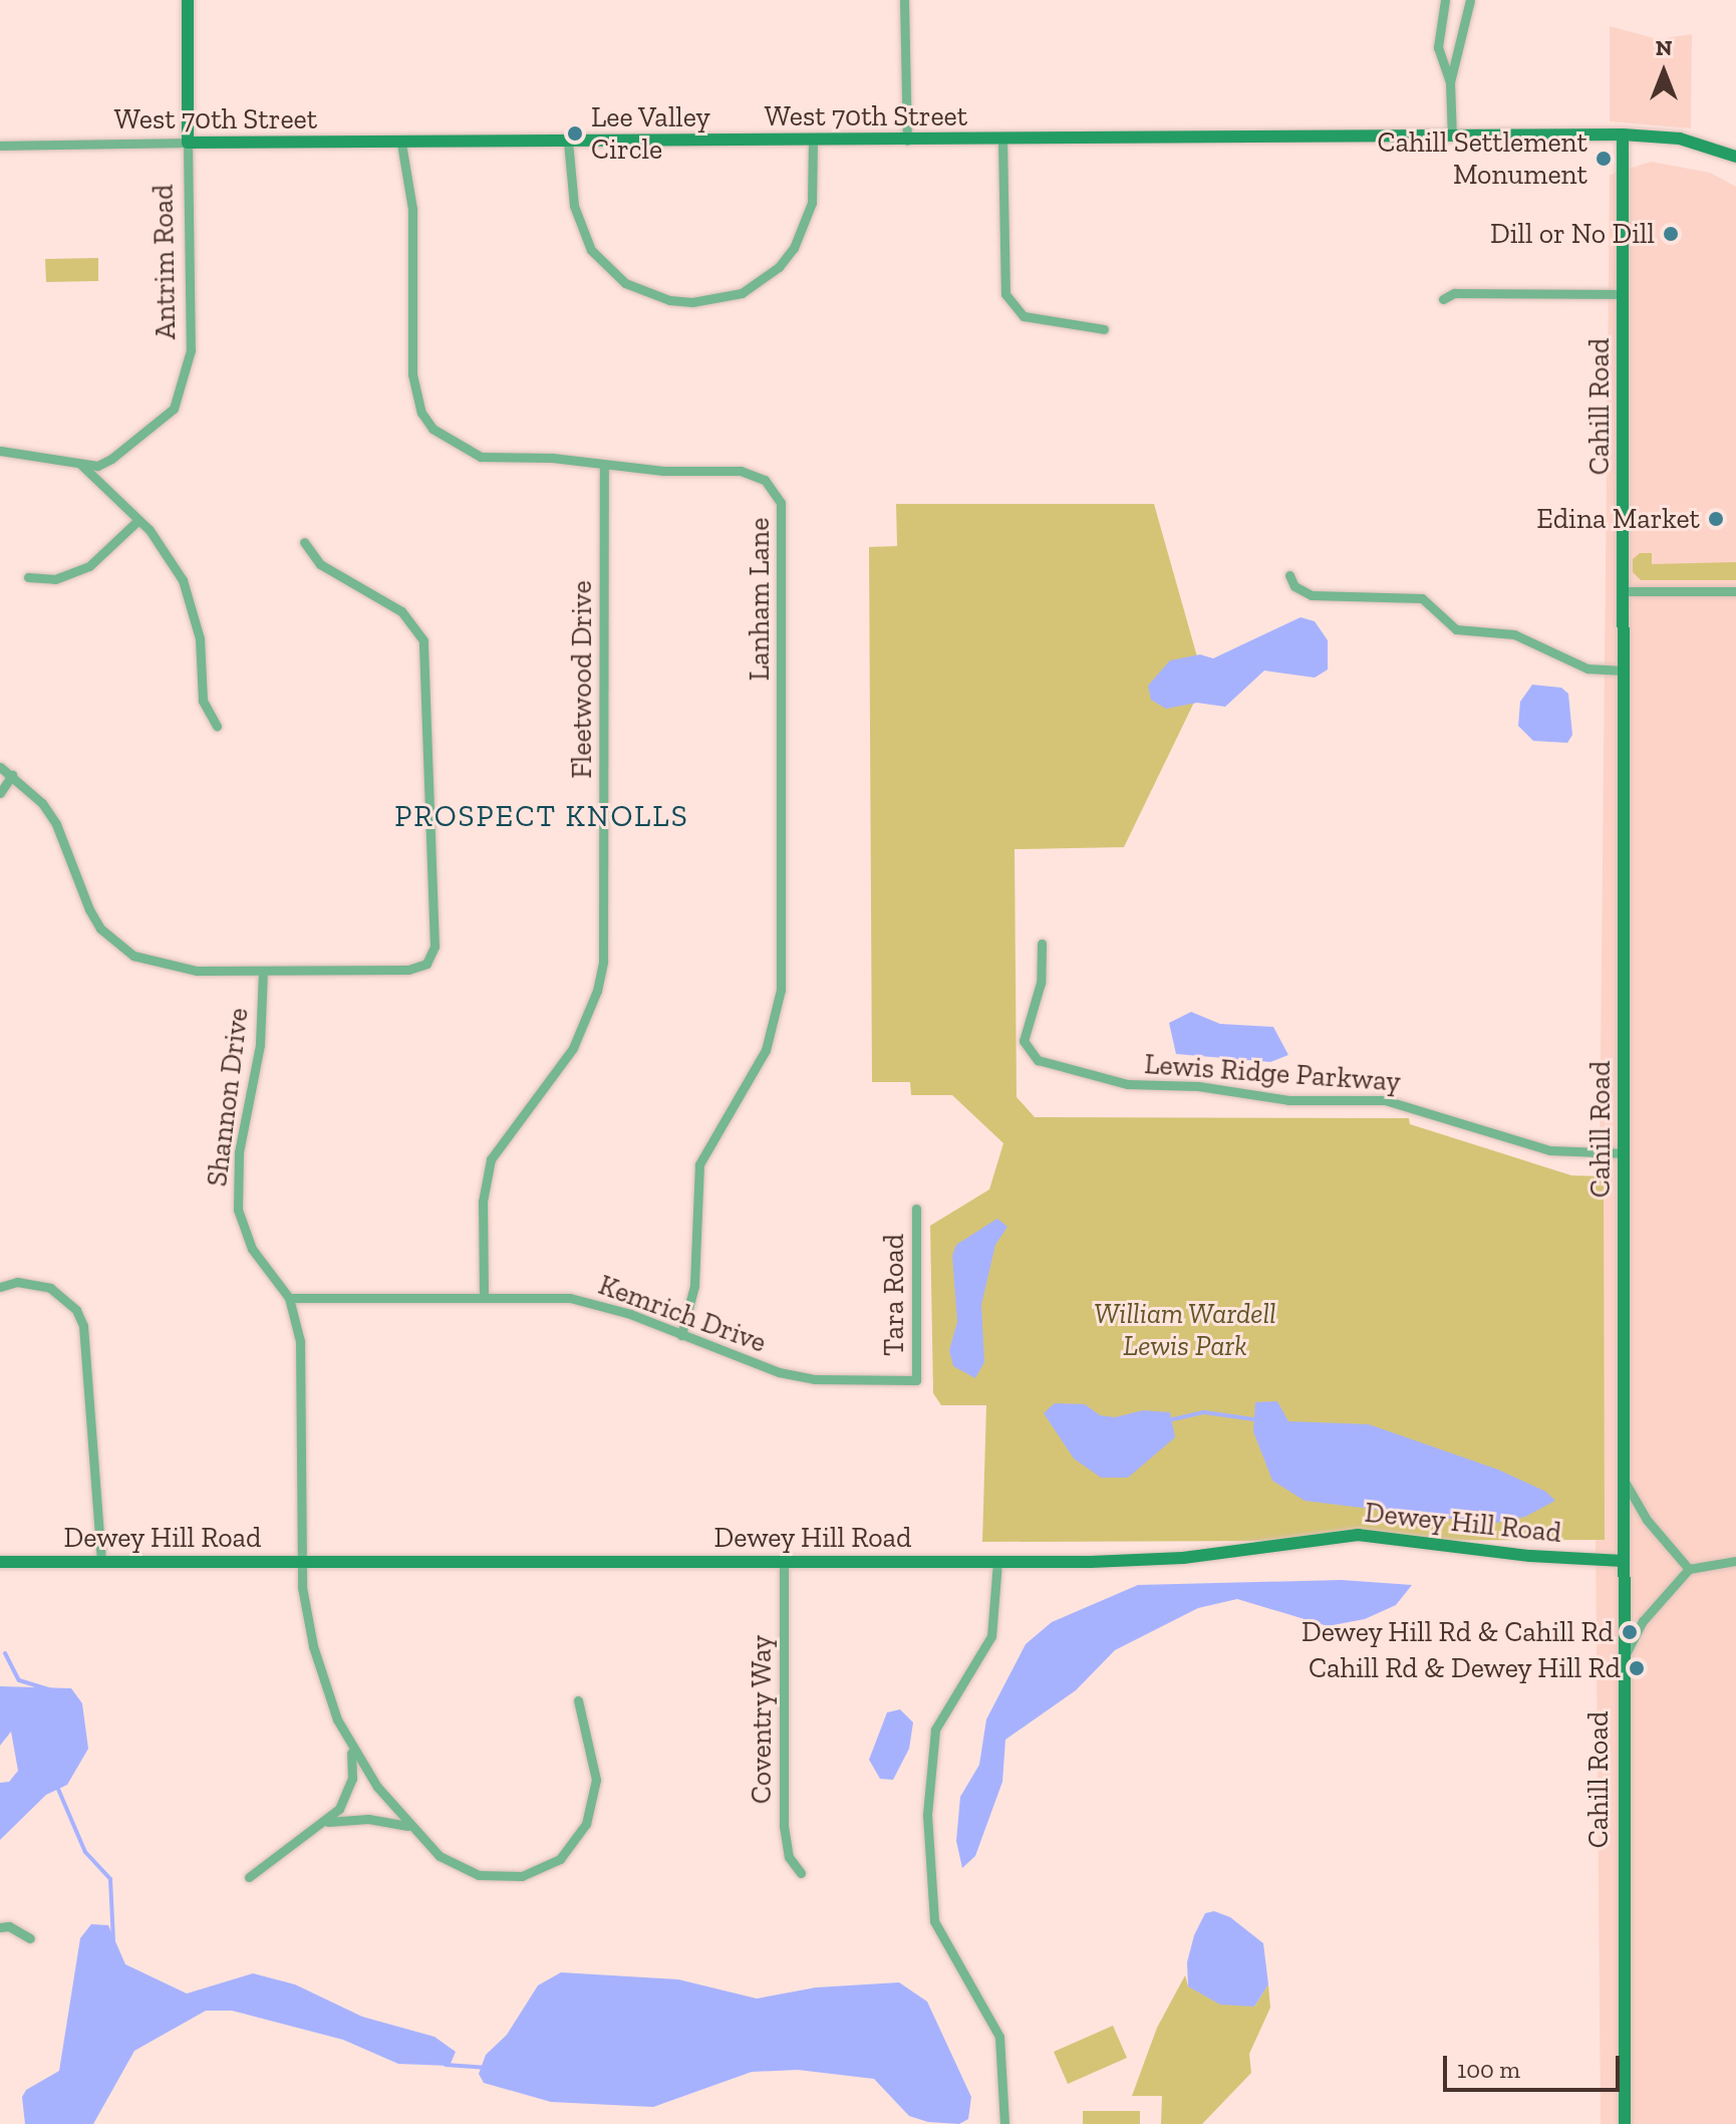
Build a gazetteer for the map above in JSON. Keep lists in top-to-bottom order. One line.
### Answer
{"streets":{"street":["West 70th Street","Antrim Road","Cahill Road","Lanham Lane","Fleetwood Drive","Lewis Ridge Parkway","Shannon Drive","Tara Road","Kemrich Drive","Dewey Hill Road","Coventry Way"]},"crossings":[["West 70th Street","Antrim Road"],["West 70th Street","Cahill Road"],["West 70th Street","Lanham Lane"],["Cahill Road","Lewis Ridge Parkway"],["Cahill Road","Dewey Hill Road"],["Lanham Lane","Fleetwood Drive"],["Lanham Lane","Kemrich Drive"],["Fleetwood Drive","Kemrich Drive"],["Shannon Drive","Kemrich Drive"],["Shannon Drive","Dewey Hill Road"],["Tara Road","Kemrich Drive"],["Dewey Hill Road","Coventry Way"]],"districts":["PROSPECT KNOLLS"],"parks":["William Wardell Lewis Park"],"places":["Lee Valley Circle","Cahill Settlement Monument","Dill or No Dill","Edina Market","Dewey Hill Rd & Cahill Rd","Cahill Rd & Dewey Hill Rd"],"scale_bar":"100 m","north":"top"}
